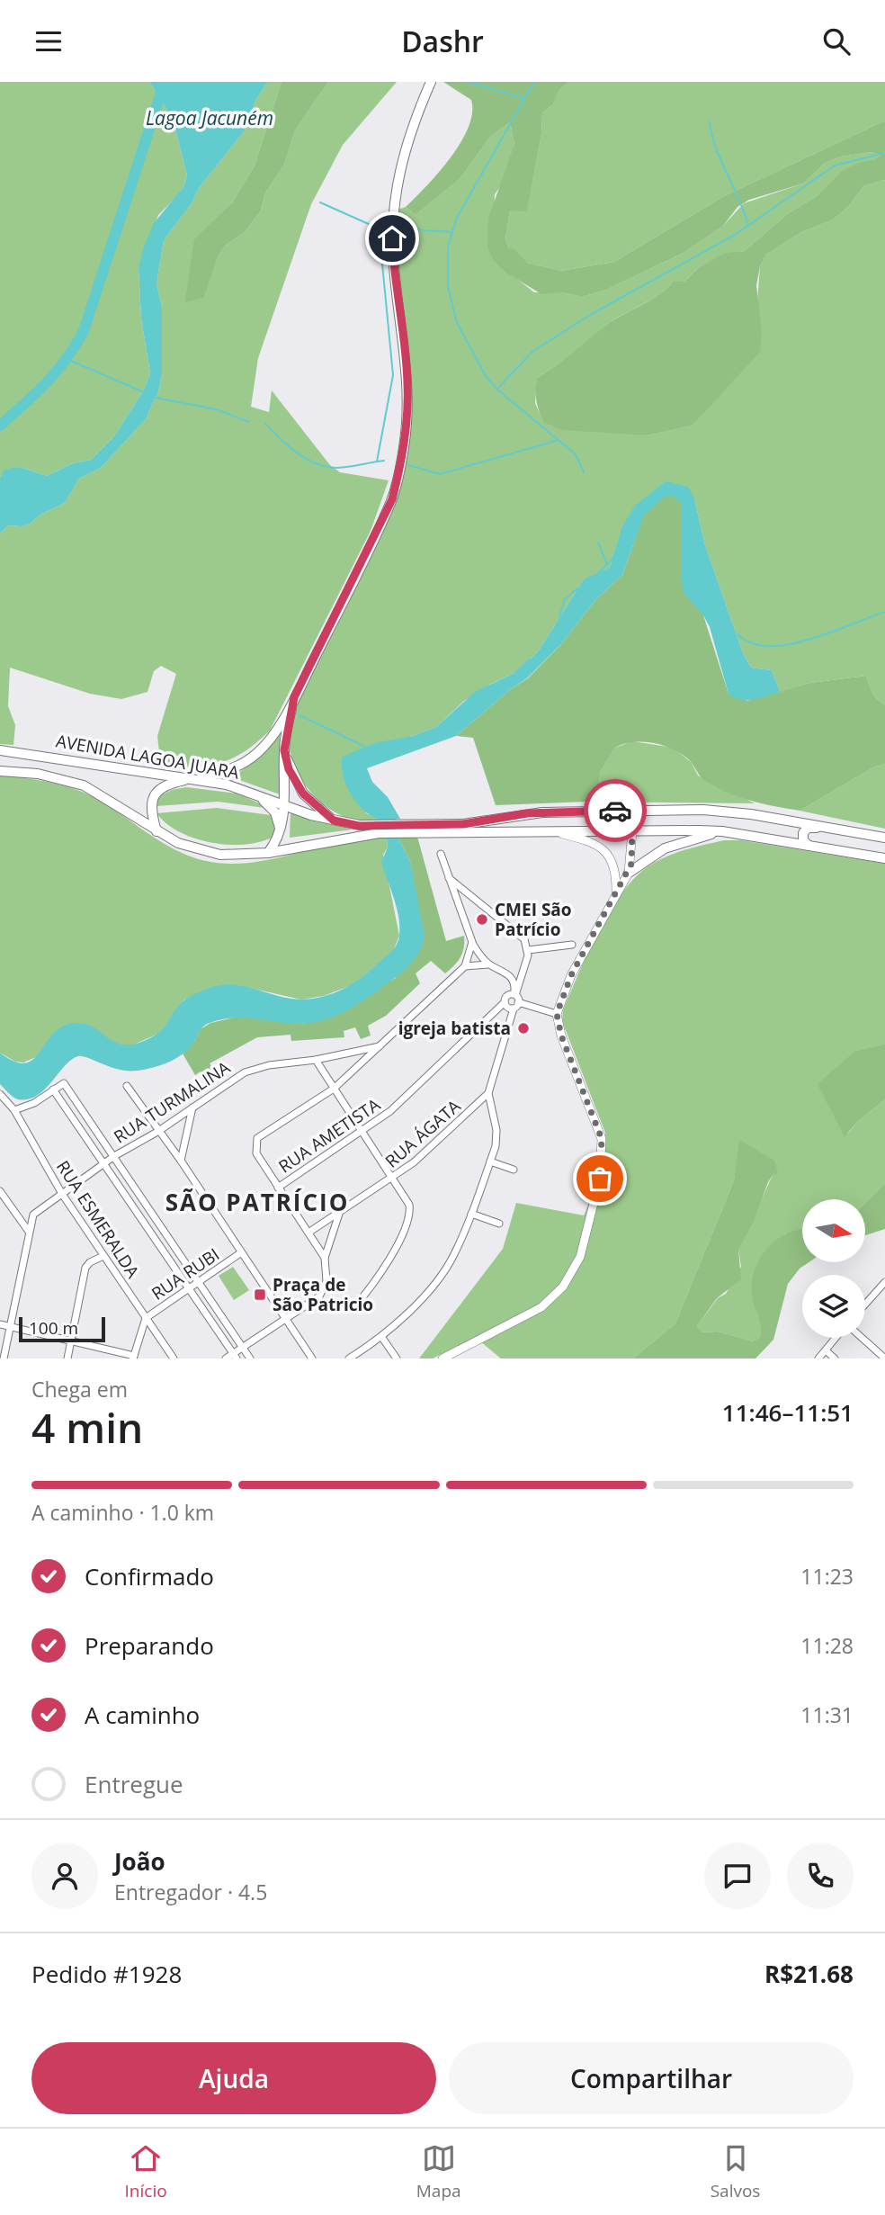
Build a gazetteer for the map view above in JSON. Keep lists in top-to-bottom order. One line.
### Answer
{"streets":{"main road":["AVENIDA LAGOA JUARA"],"street":["RUA TURMALINA","RUA ÁGATA","RUA AMETISTA","RUA ESMERALDA","RUA RUBI"]},"crossings":[["RUA TURMALINA","RUA ESMERALDA"],["RUA ESMERALDA","RUA RUBI"]],"districts":["SÃO PATRÍCIO"],"water":["Lagoa Jacuném"],"places":{"other":["CMEI São Patrício","igreja batista"],"transit":["Praça de São Patricio"]},"scale_bar":"100 m","north":"right","page":{"header":"Dashr","scale":"100 m","heading":["4 min","Chega em","11:46–11:51"],"panel":["João","Entregador · 4.5","Pedido #1928","R$21.68"],"bar":"A caminho · 1.0 km","list":[["Confirmado","11:23"],["Preparando","11:28"],["A caminho","11:31"],"Entregue"],"buttons":["Ajuda","Compartilhar"],"tabs":["Início","Mapa","Salvos"]}}
